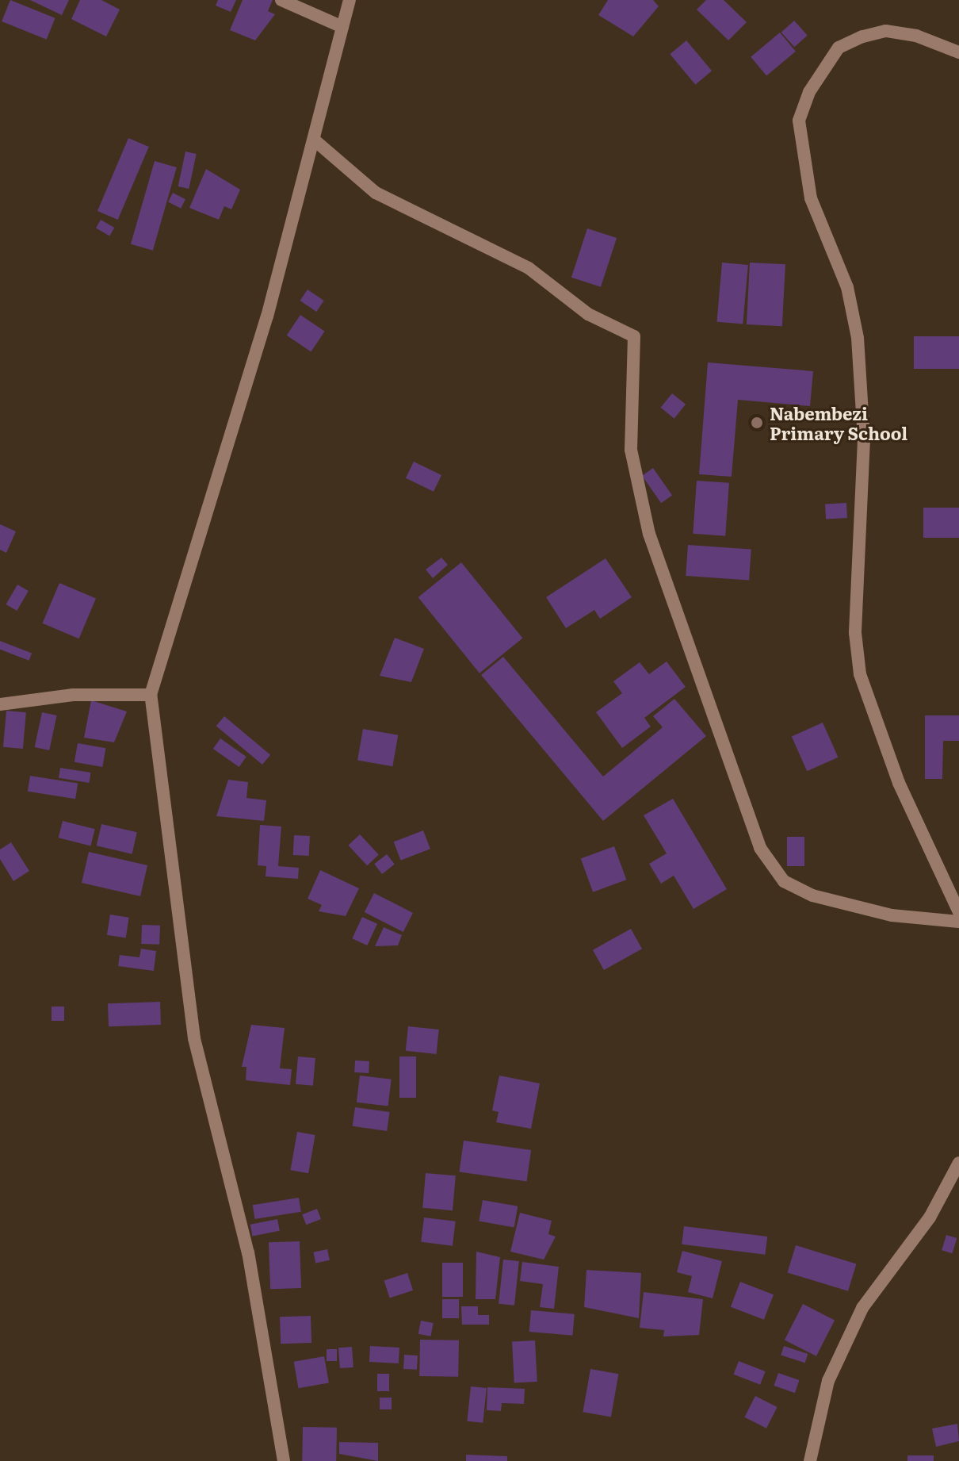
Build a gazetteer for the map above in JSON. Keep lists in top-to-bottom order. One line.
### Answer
{"places":["Nabembezi Primary School"]}
